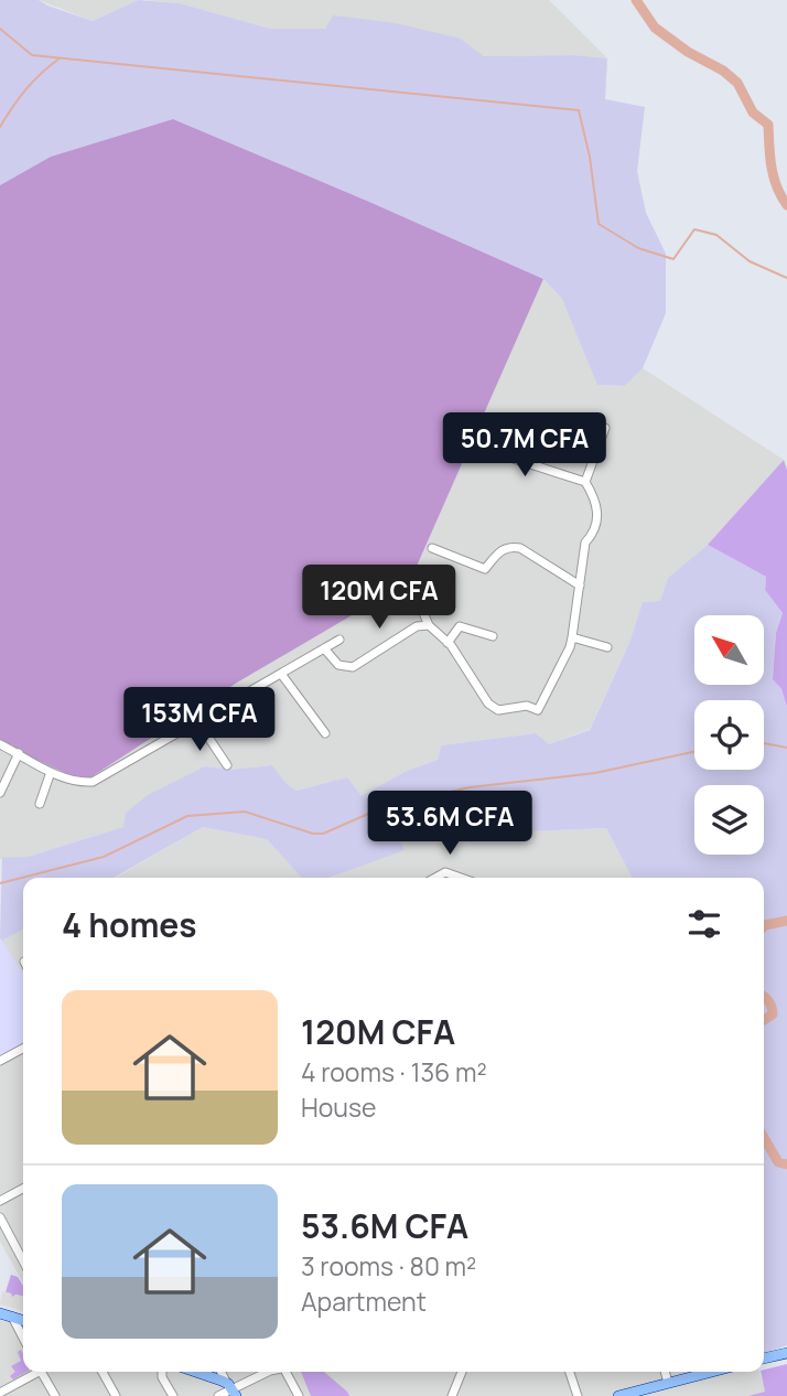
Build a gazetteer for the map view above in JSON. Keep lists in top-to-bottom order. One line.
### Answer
{"north":"top left","page":{"price":["50.7M CFA","120M CFA","153M CFA","53.6M CFA"],"heading":"4 homes","list":[{"name":"120M CFA","note":"4 rooms · 136 m² · House"},{"name":"53.6M CFA","note":"3 rooms · 80 m² · Apartment"}]}}
